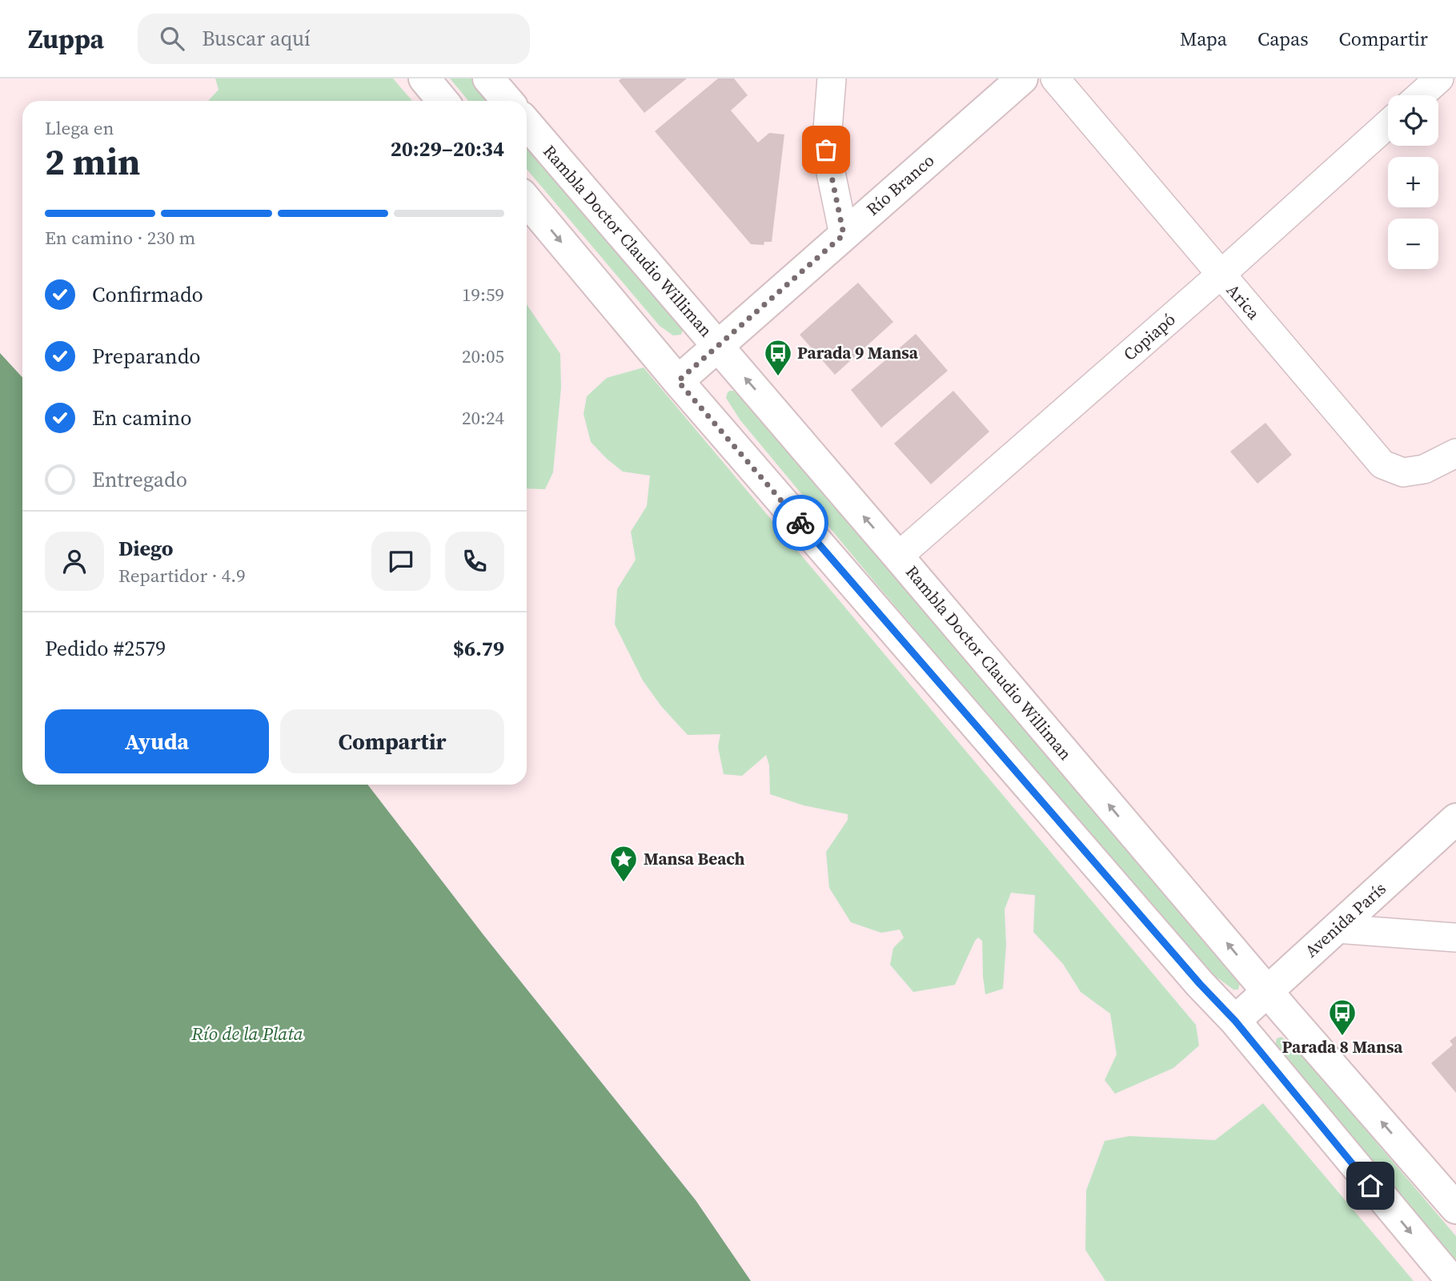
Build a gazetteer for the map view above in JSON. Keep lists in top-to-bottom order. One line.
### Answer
{"streets":{"main road":["Río Branco","Rambla Doctor Claudio Williman","Avenida París"],"street":["Arica","Copiapó"]},"crossings":[["Río Branco","Rambla Doctor Claudio Williman"],["Rambla Doctor Claudio Williman","Copiapó"],["Rambla Doctor Claudio Williman","Avenida París"],["Arica","Copiapó"]],"water":["Río de la Plata"],"places":{"bus stop":["Parada 9 Mansa","Parada 8 Mansa"],"place":["Mansa Beach"]},"page":{"header":"Zuppa","search":"Buscar aquí","nav":["Mapa","Capas","Compartir"],"map_buttons":["+","−"],"heading":["2 min","Llega en","20:29–20:34"],"panel":["Diego","Repartidor · 4.9","Pedido #2579","$6.79"],"bar":"En camino · 230 m","list":[["Confirmado","19:59"],["Preparando","20:05"],["En camino","20:24"],"Entregado"],"buttons":["Ayuda","Compartir"]}}
